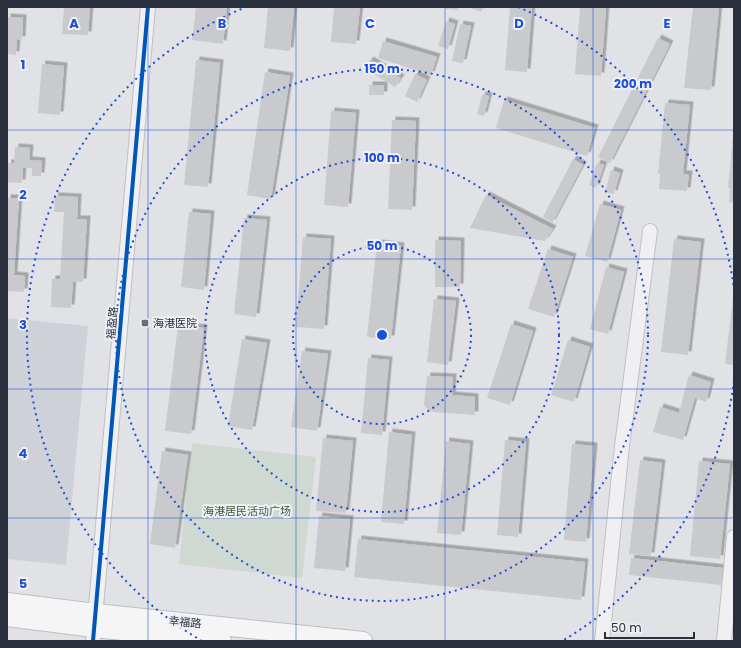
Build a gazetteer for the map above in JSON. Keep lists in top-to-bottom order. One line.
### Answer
{"streets":{"main road":["幸福路"],"street":["福盈路"]},"crossings":[["福盈路","幸福路"]],"parks":["海港居民活动广场"],"places":{"transit":["海港医院"]},"scale_bar":"50 m","grid":{"columns":["A","B","C","D","E"],"rows":["1","2","3","4","5"]},"rings":["150 m","200 m","100 m","50 m"]}
